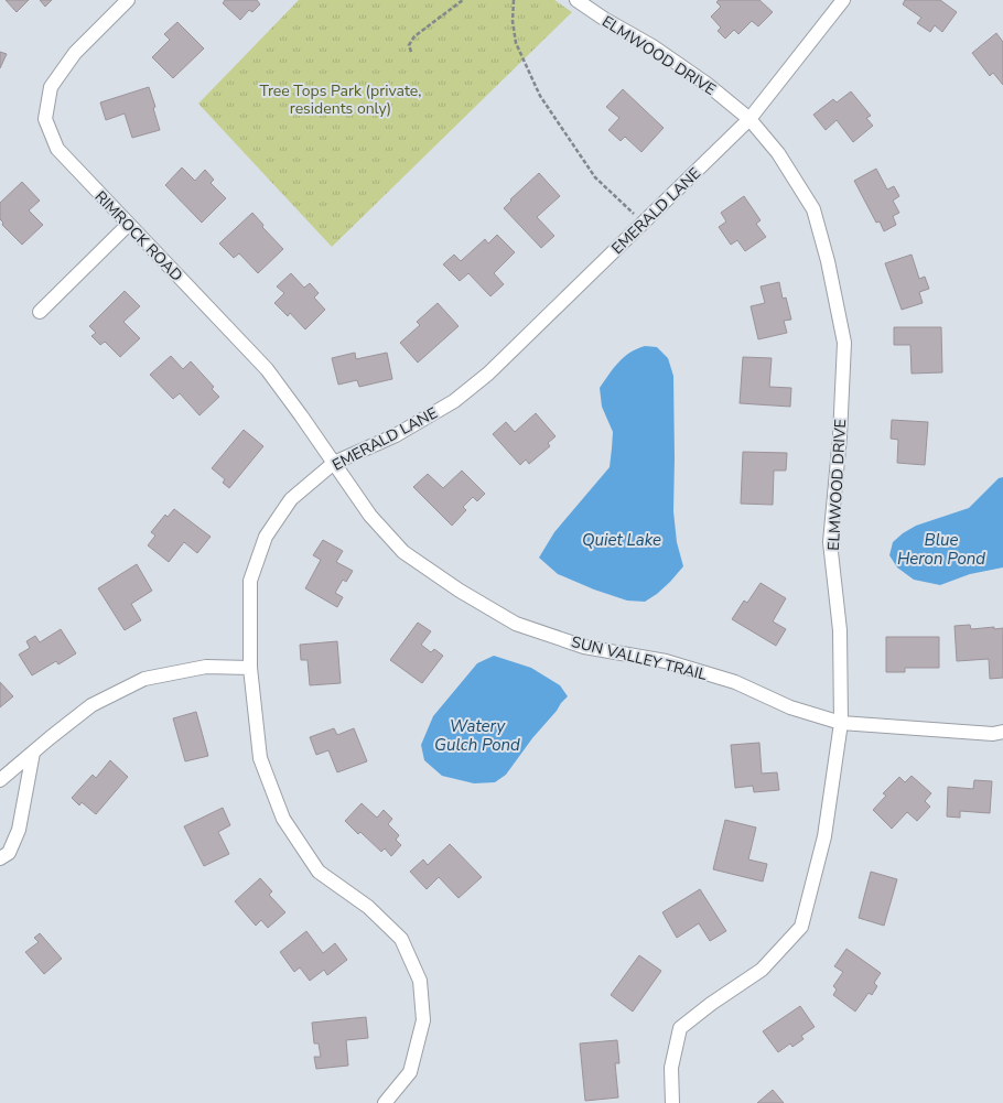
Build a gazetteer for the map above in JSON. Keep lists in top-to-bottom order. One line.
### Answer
{"streets":{"street":["ELMWOOD DRIVE","EMERALD LANE","RIMROCK ROAD","SUN VALLEY TRAIL"]},"crossings":[["ELMWOOD DRIVE","EMERALD LANE"],["ELMWOOD DRIVE","SUN VALLEY TRAIL"],["EMERALD LANE","RIMROCK ROAD"],["EMERALD LANE","SUN VALLEY TRAIL"],["RIMROCK ROAD","SUN VALLEY TRAIL"]],"water":["Quiet Lake","Blue Heron Pond","Watery Gulch Pond"],"parks":["Tree Tops Park (private, residents only)"]}
